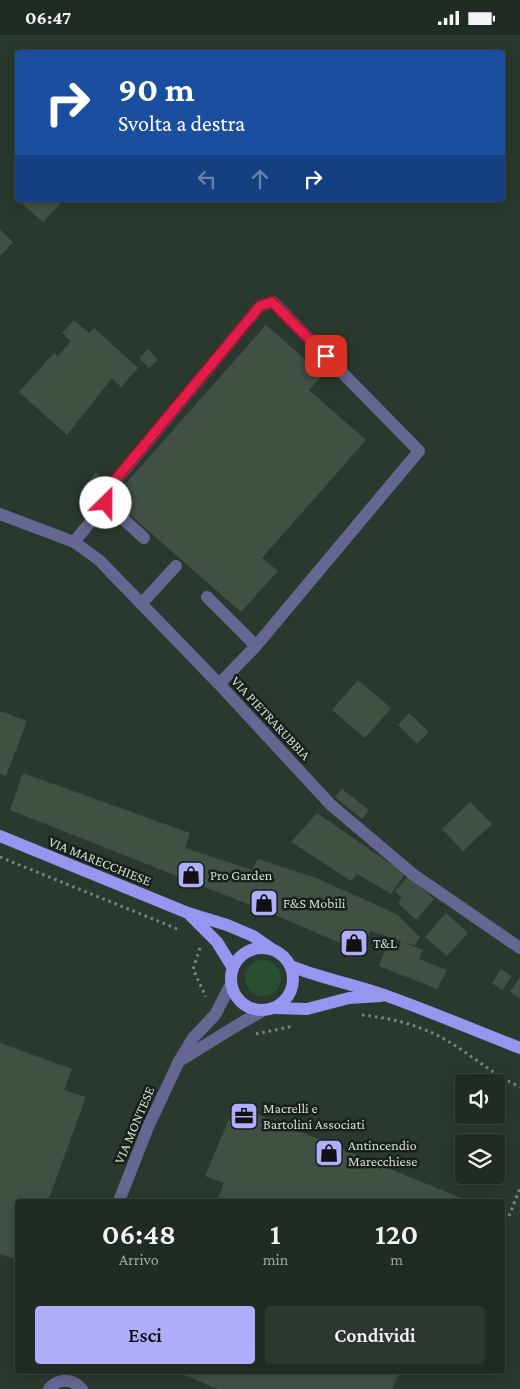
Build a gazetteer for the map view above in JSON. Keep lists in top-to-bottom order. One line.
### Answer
{"streets":{"main road":["VIA MARECCHIESE"],"street":["VIA PIETRARUBBIA","VIA MONTESE"]},"crossings":[["VIA MARECCHIESE","VIA MONTESE"]],"places":{"shop":["Pro Garden","F&S Mobili","T&L","Antincendio Marecchiese"],"office":["Macrelli e Bartolini Associati"]},"page":{"status":"06:47","turn":["90 m","Svolta a destra"],"eta":["06:48","Arrivo","1","min","120","m"],"buttons":["Esci","Condividi"]}}
